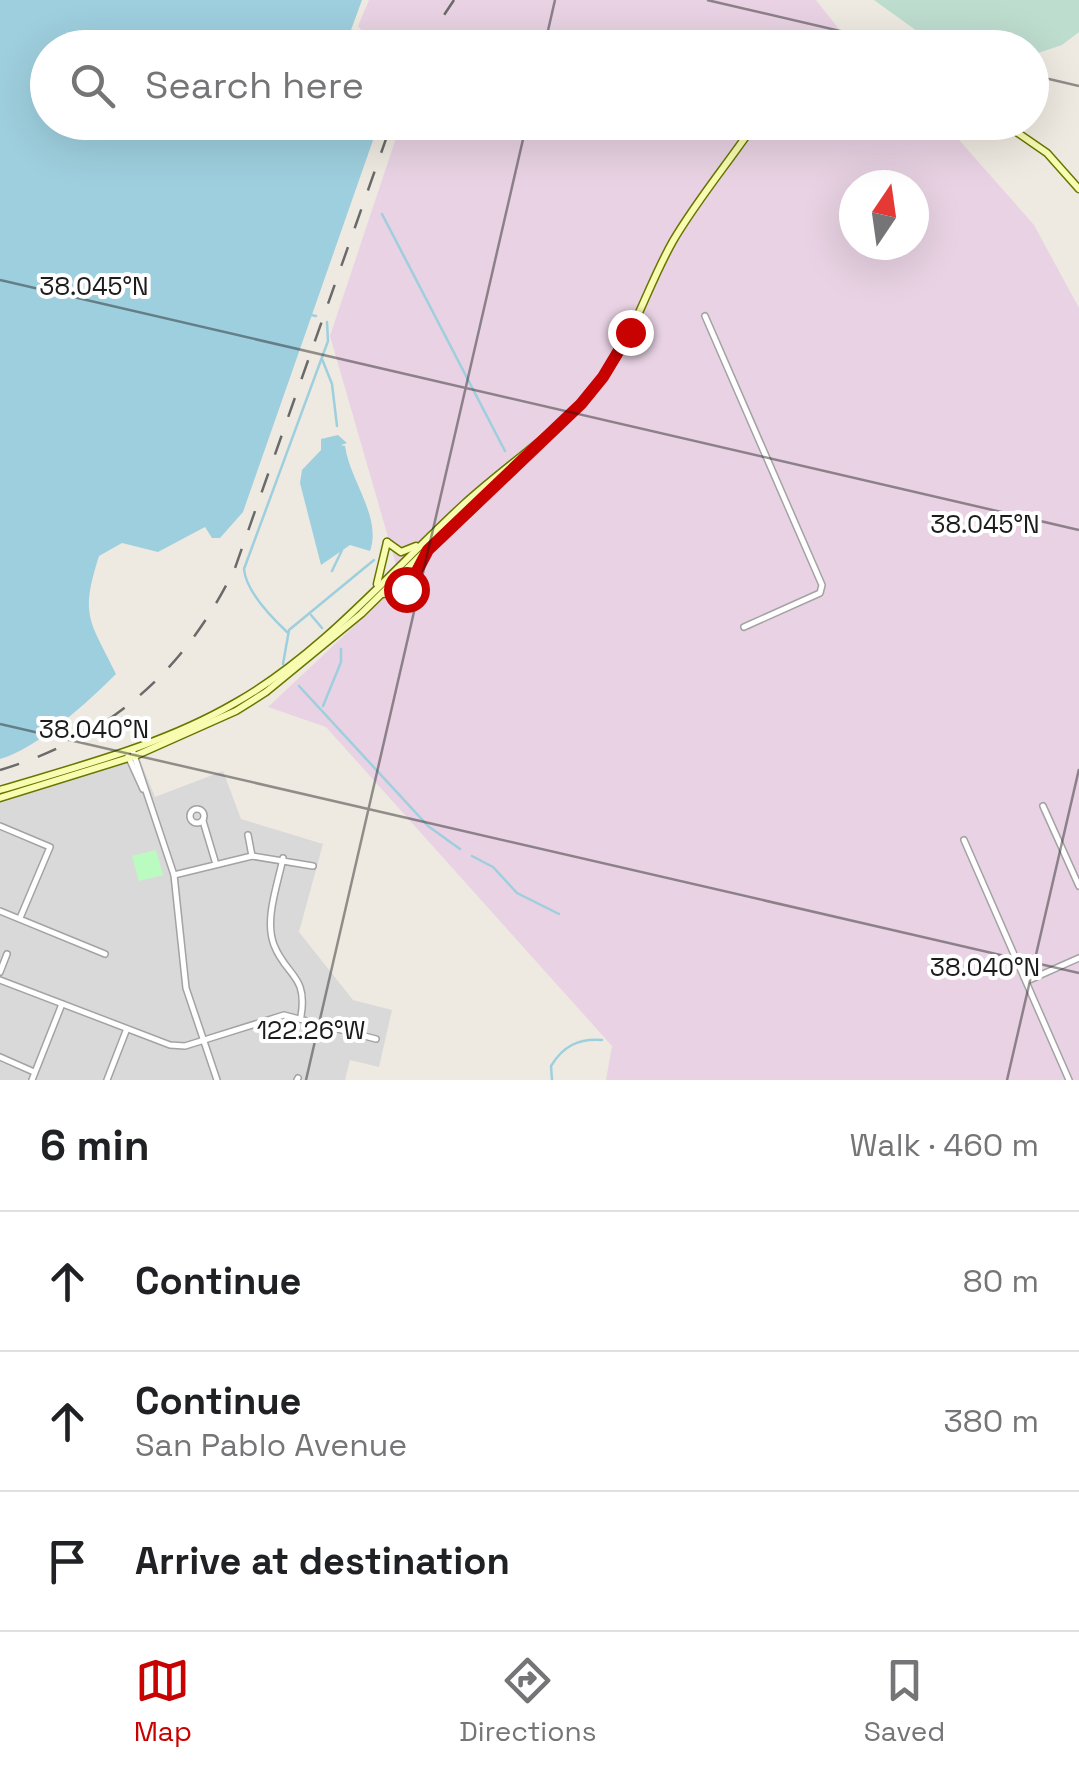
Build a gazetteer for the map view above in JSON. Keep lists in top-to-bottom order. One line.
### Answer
{"north":"top","page":{"search":"Search here","heading":["6 min","Walk · 460 m"],"list":[["Continue","80 m"],["Continue","San Pablo Avenue","380 m"],"Arrive at destination"],"nav":["Map","Directions","Saved"]},"coordinates":["38.045°N","38.040°N","122.26°W"]}
